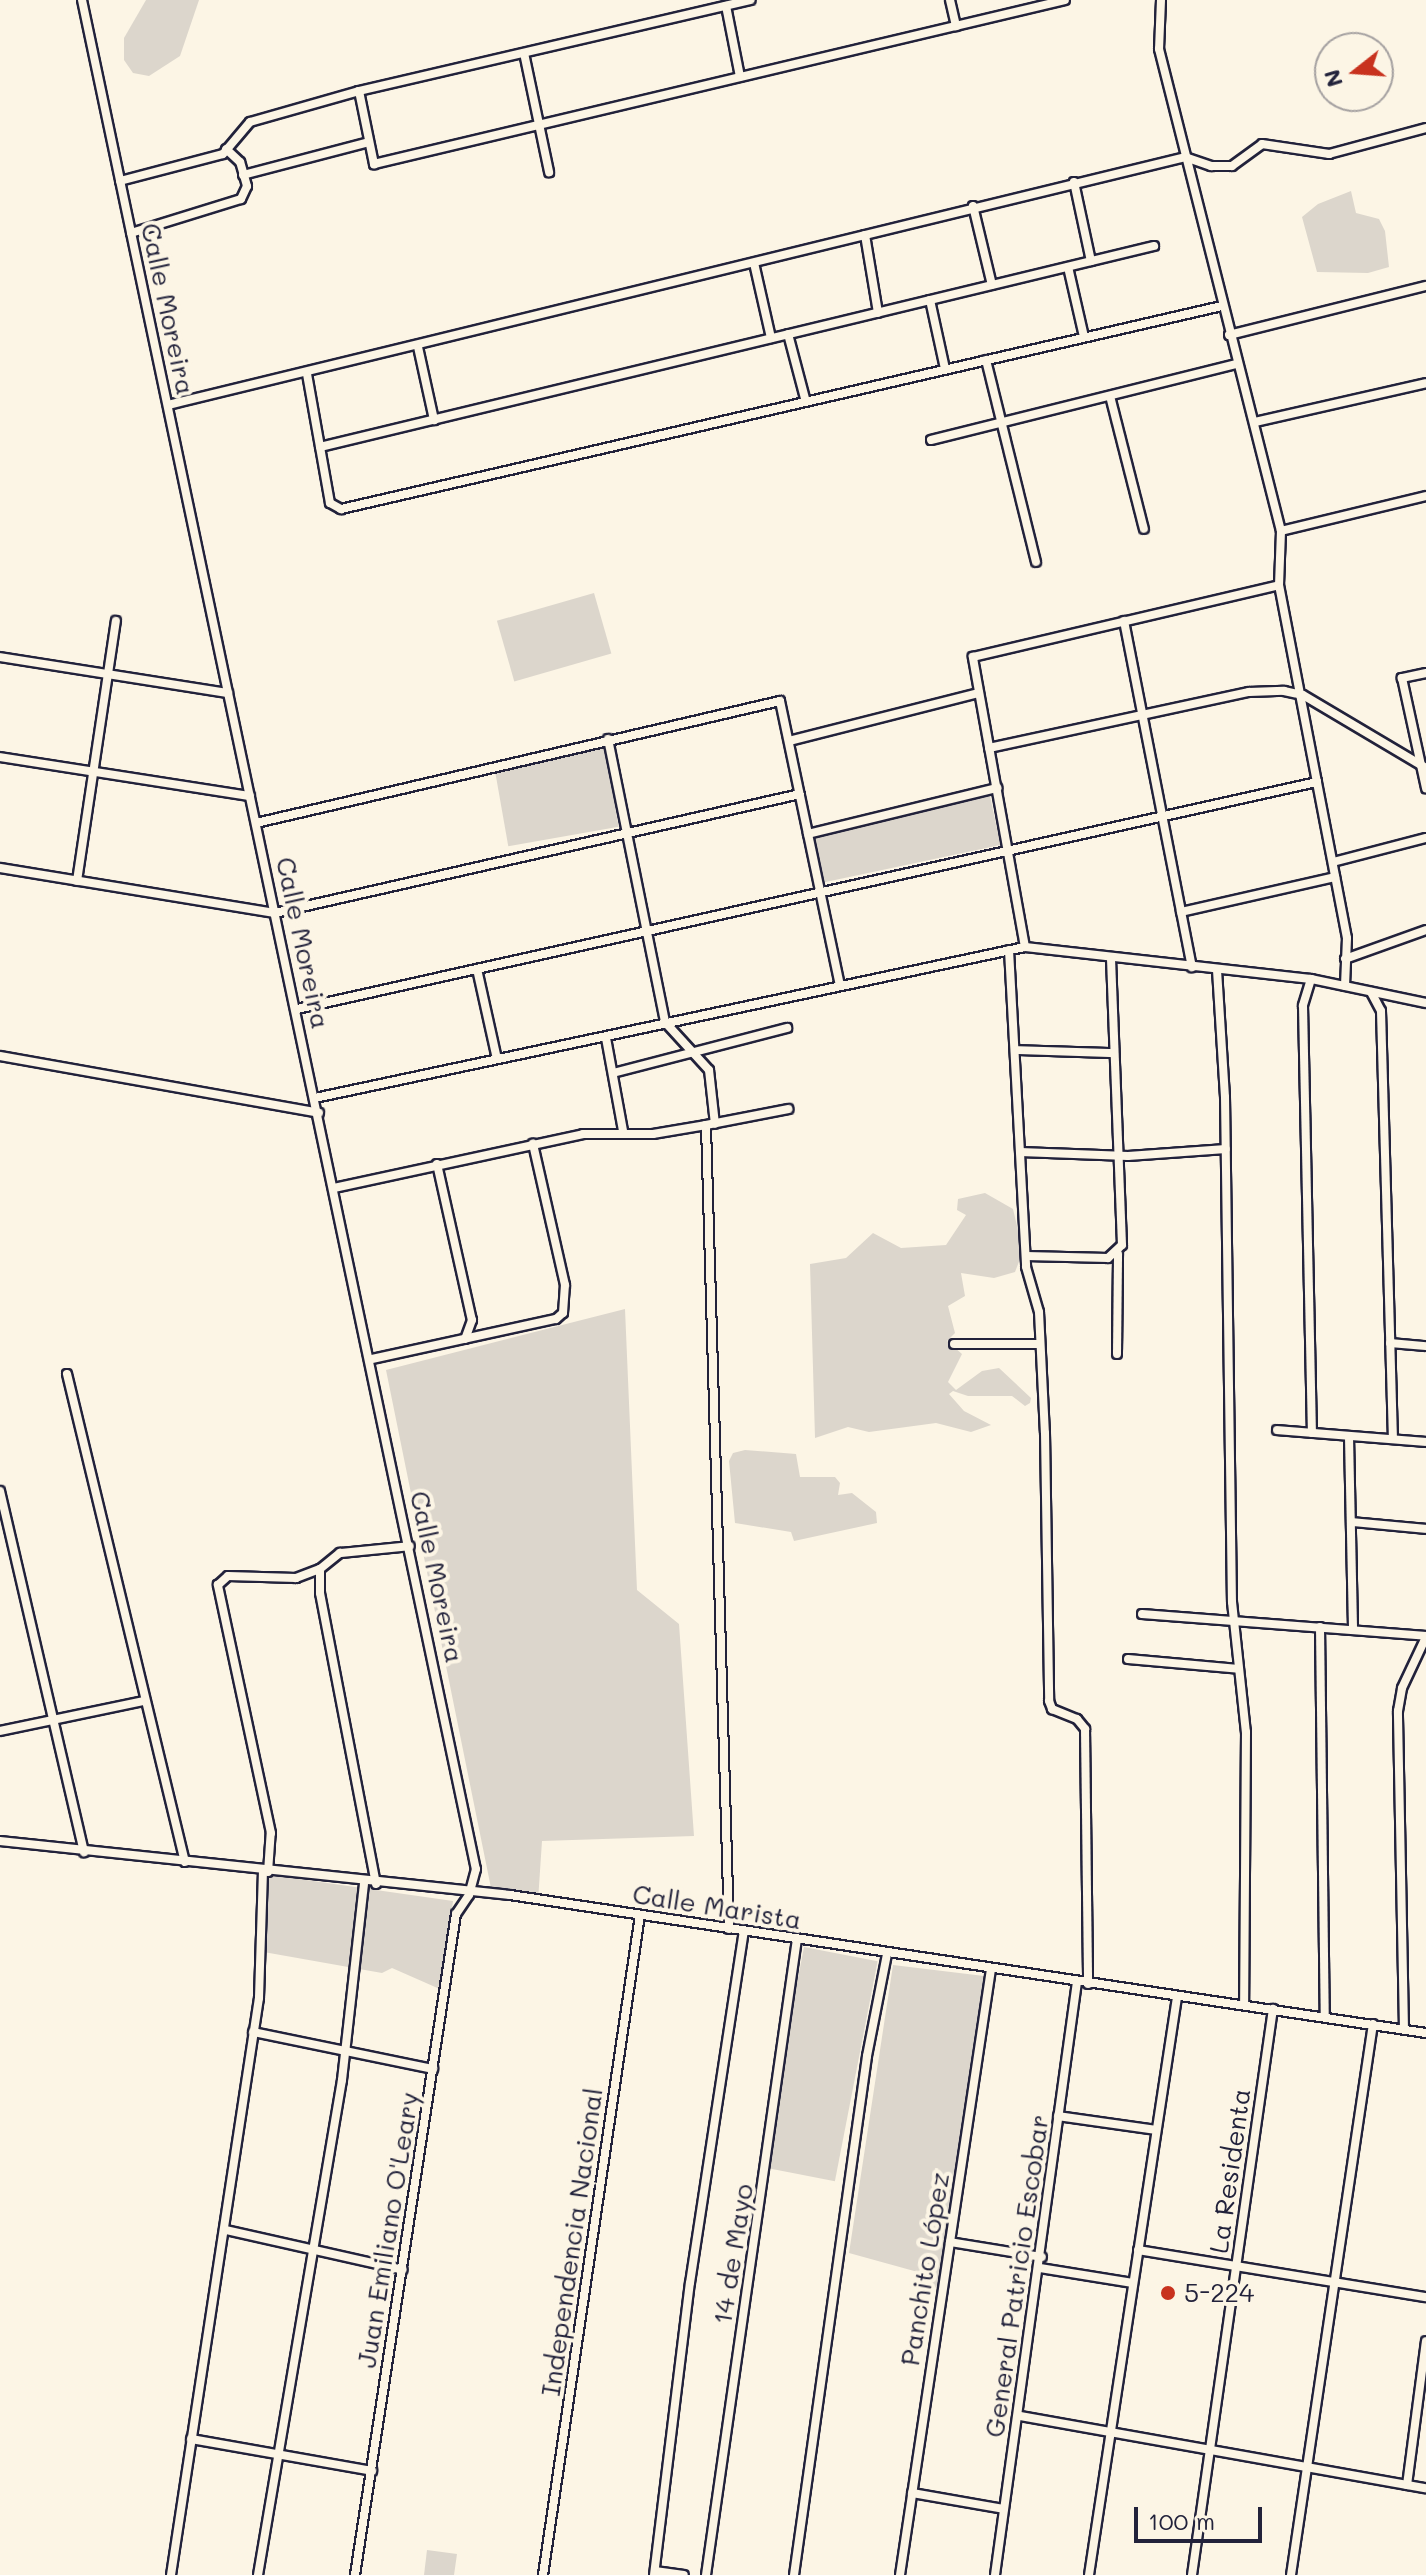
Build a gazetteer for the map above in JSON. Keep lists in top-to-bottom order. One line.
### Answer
{"streets":{"street":["Calle Moreira","Calle Marista","La Residenta","Juan Emiliano O'Leary","Independencia Nacional","14 de Mayo","Panchito López","General Patricio Escobar"]},"crossings":[["Calle Moreira","Calle Marista"],["Calle Moreira","Juan Emiliano O'Leary"],["Calle Marista","La Residenta"],["Calle Marista","Juan Emiliano O'Leary"],["Calle Marista","Independencia Nacional"],["Calle Marista","14 de Mayo"],["Calle Marista","Panchito López"],["Calle Marista","General Patricio Escobar"]],"places":["5-224"],"scale_bar":"100 m","north":"left"}
